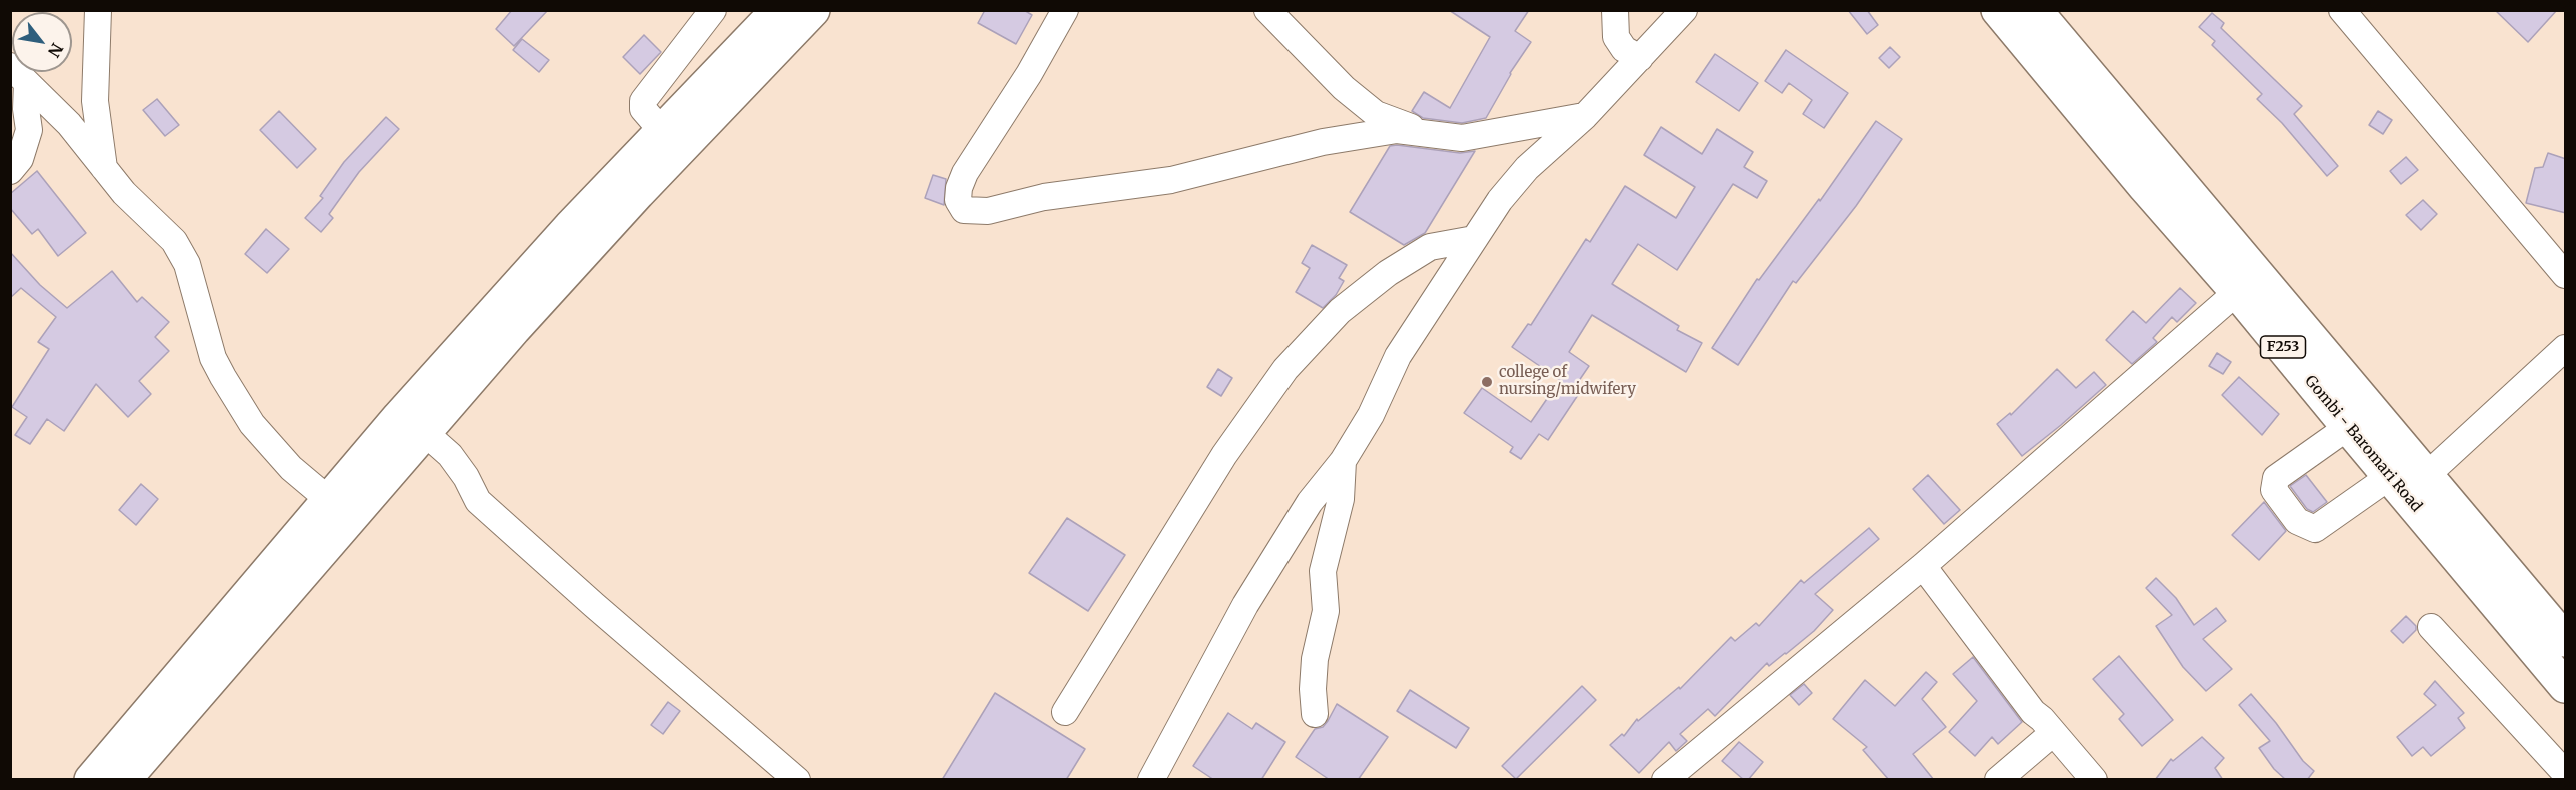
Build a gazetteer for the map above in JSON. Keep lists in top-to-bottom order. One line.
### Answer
{"streets":{"main road":["F253","Gombi - Baromari Road"]},"places":["college of nursing/midwifery"],"north":"bottom right"}
